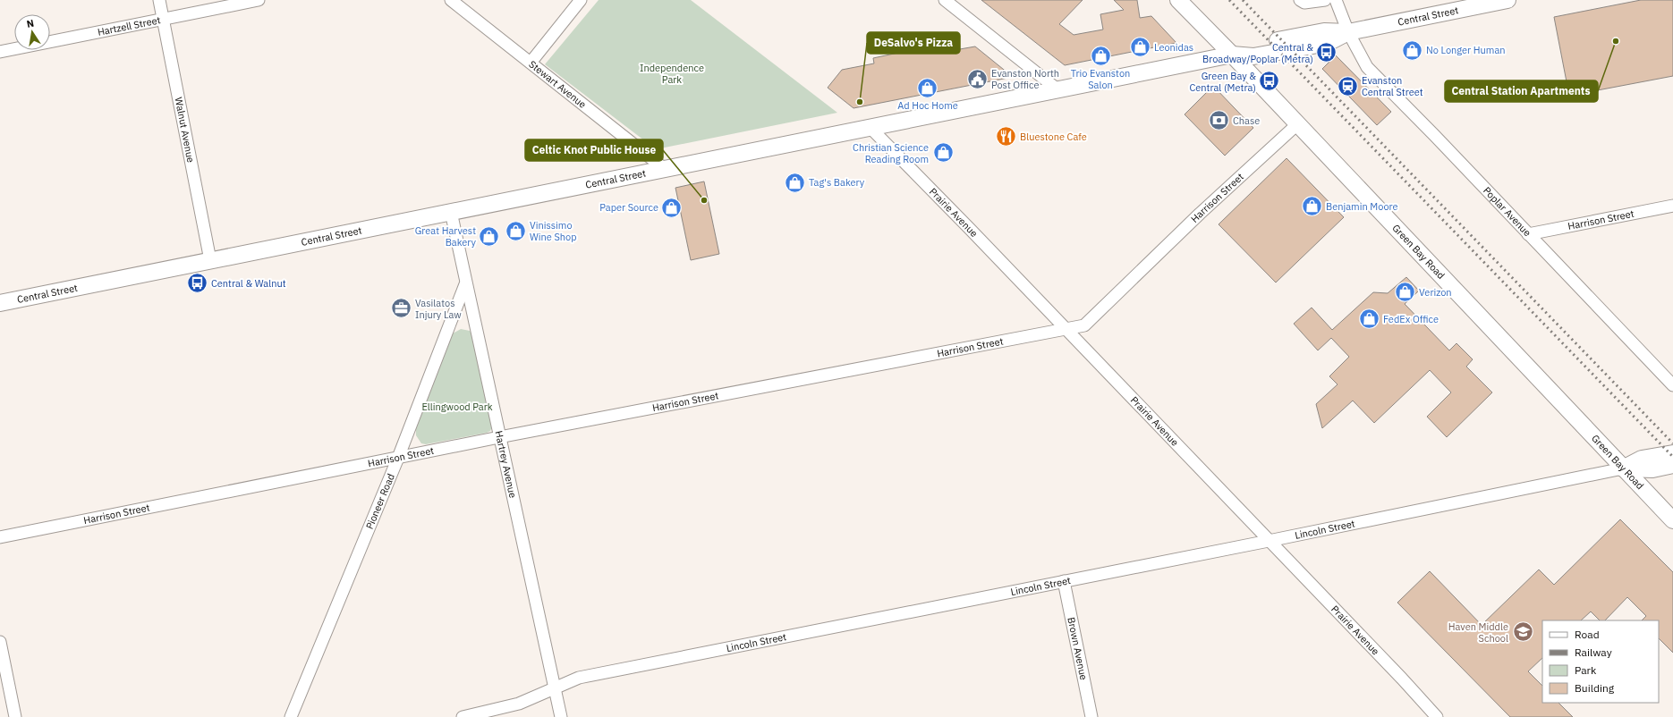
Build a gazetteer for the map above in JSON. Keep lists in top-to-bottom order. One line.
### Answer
{"streets":{"main road":["Central Street","Green Bay Road","Lincoln Street"],"street":["Hartzell Street","Stewart Avenue","Walnut Avenue","Harrison Street","Poplar Avenue","Prairie Avenue","Hartrey Avenue","Pioneer Road","Brown Avenue"]},"crossings":[["Central Street","Stewart Avenue"],["Central Street","Walnut Avenue"],["Central Street","Poplar Avenue"],["Central Street","Prairie Avenue"],["Central Street","Green Bay Road"],["Central Street","Hartrey Avenue"],["Hartzell Street","Walnut Avenue"],["Harrison Street","Poplar Avenue"],["Harrison Street","Prairie Avenue"],["Harrison Street","Green Bay Road"],["Harrison Street","Hartrey Avenue"],["Harrison Street","Pioneer Road"],["Prairie Avenue","Lincoln Street"],["Green Bay Road","Lincoln Street"],["Hartrey Avenue","Pioneer Road"],["Hartrey Avenue","Lincoln Street"],["Lincoln Street","Brown Avenue"]],"parks":["Independence Park","Ellingwood Park"],"places":{"other":["Central Station Apartments","DeSalvo's Pizza","Celtic Knot Public House"],"shop":["Leonidas","No Longer Human","Trio Evanston Salon","Ad Hoc Home","Christian Science Reading Room","Tag's Bakery","Benjamin Moore","Paper Source","Vinissimo Wine Shop","Great Harvest Bakery","Verizon","FedEx Office"],"bus stop":["Central & Broadway/Poplar (Metra)","Green Bay & Central (Metra)","Central & Walnut"],"public building":["Evanston North Post Office"],"station":["Evanston Central Street"],"bank":["Chase"],"restaurant":["Bluestone Cafe"],"office":["Vasilatos Injury Law"],"school or university":["Haven Middle School"]},"legend":["Road","Railway","Park","Building"],"north":"top"}
